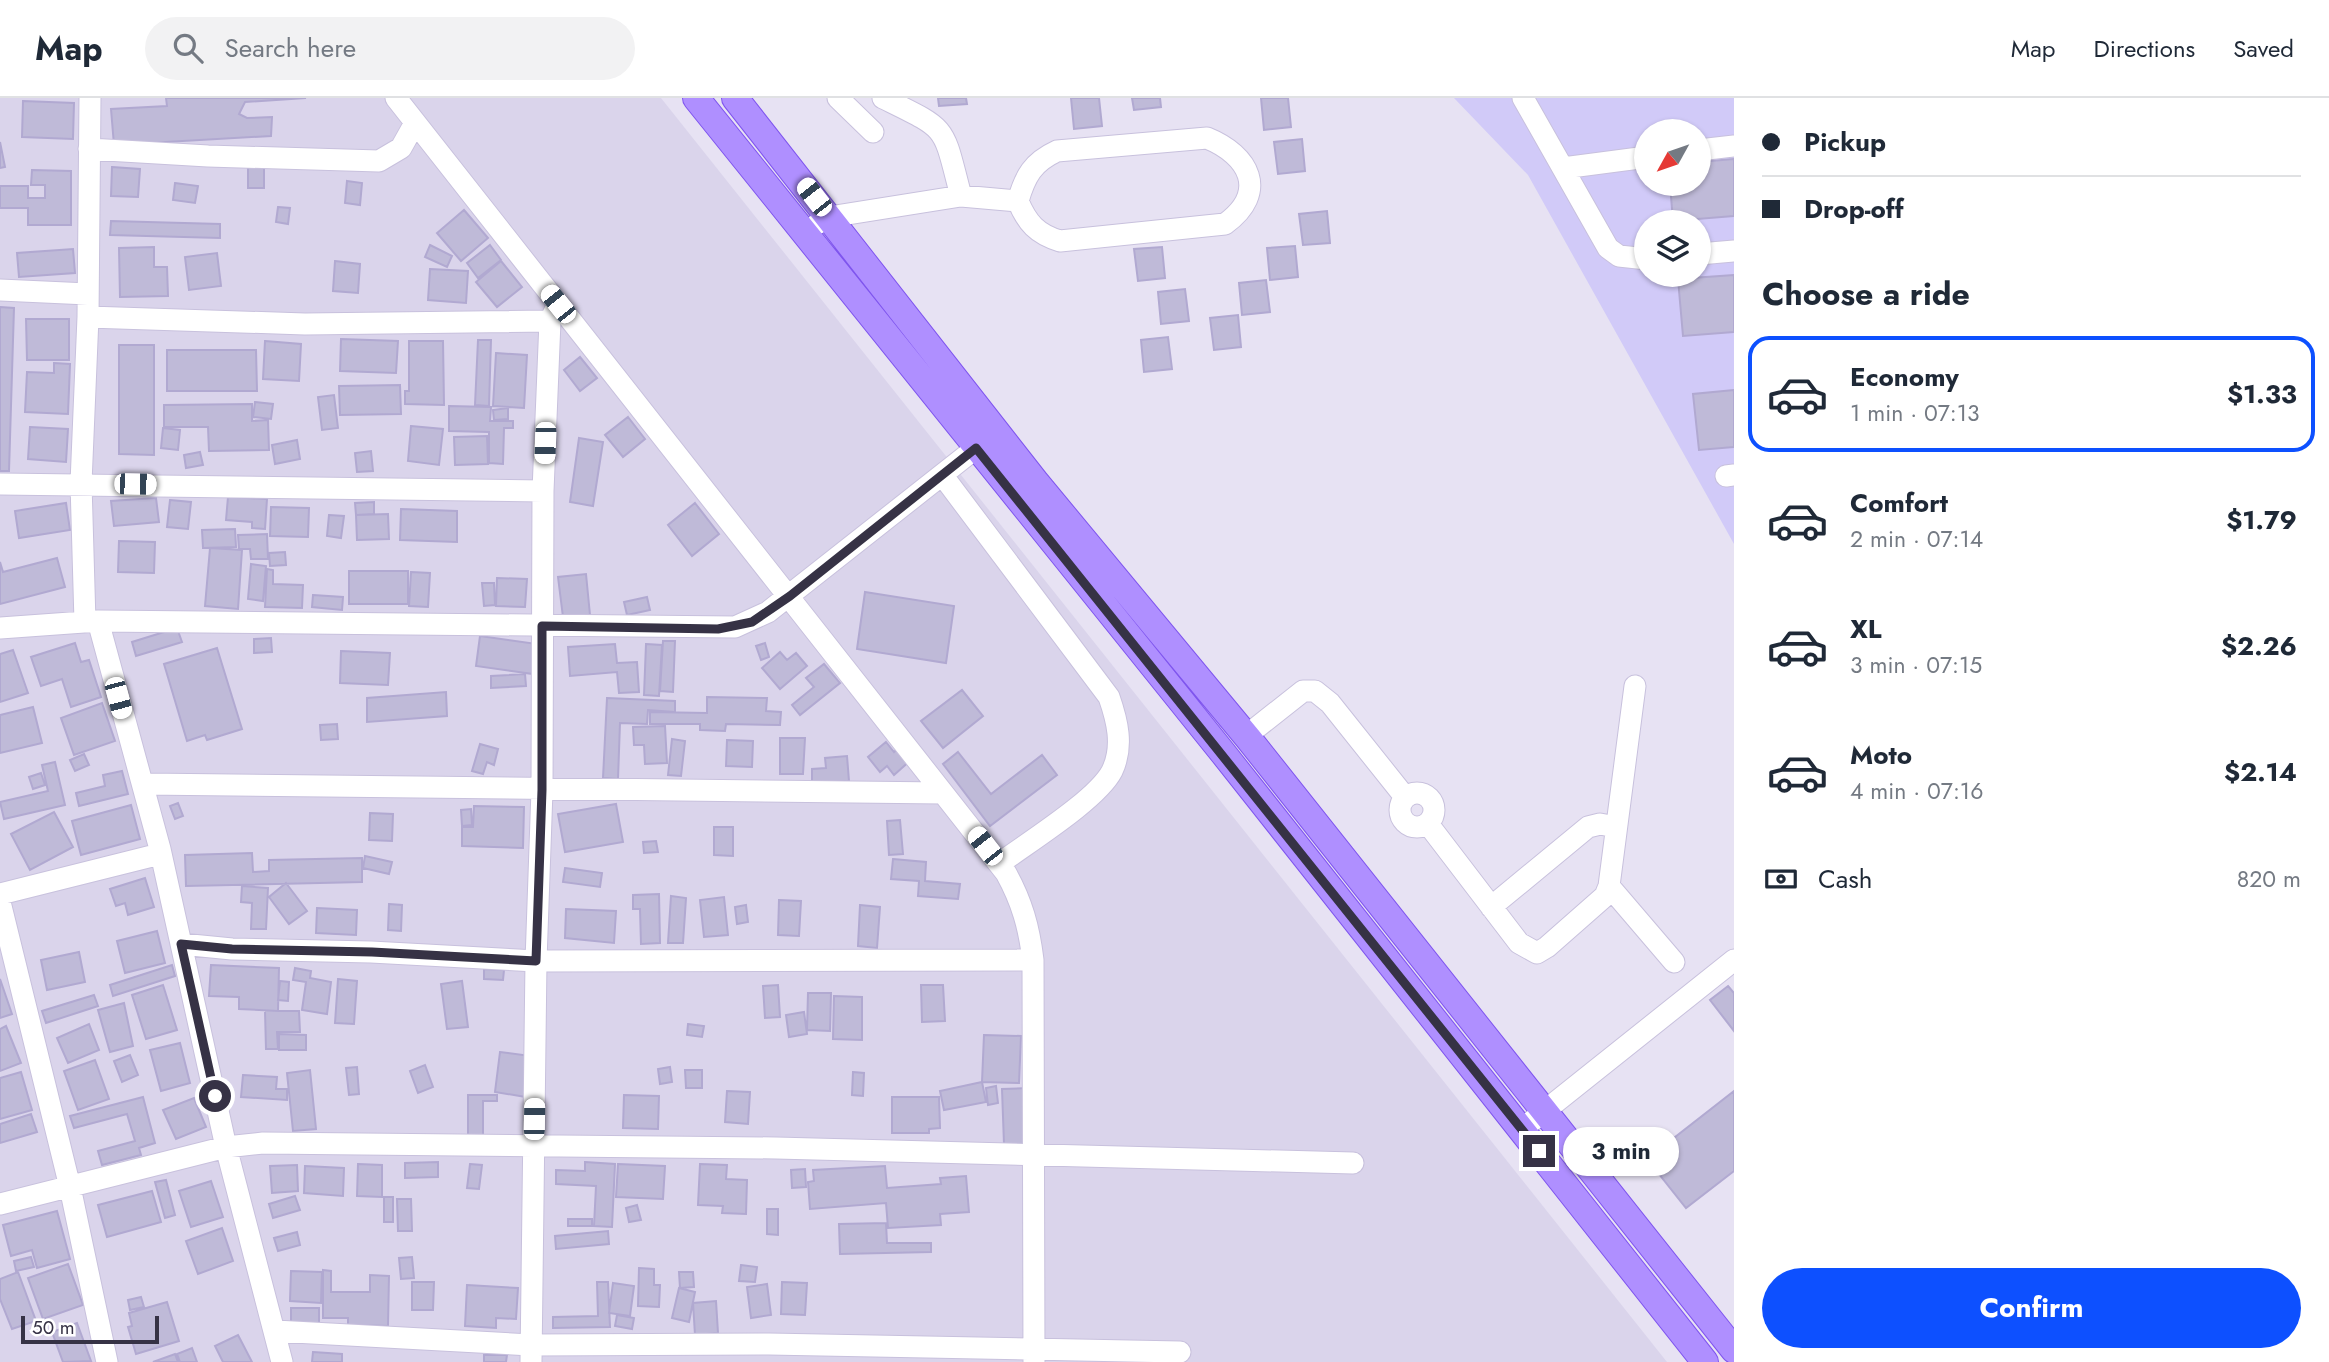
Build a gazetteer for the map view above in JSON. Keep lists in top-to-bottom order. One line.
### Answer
{"scale_bar":"50 m","north":"bottom left","page":{"header":"Map","search":"Search here","nav":["Map","Directions","Saved"],"banner":["Pickup","Drop-off"],"heading":"Choose a ride","list":[{"name":"Economy","note":"1 min · 07:13","value":"$1.33"},{"name":"Comfort","note":"2 min · 07:14","value":"$1.79"},{"name":"XL","note":"3 min · 07:15","value":"$2.26"},{"name":"Moto","note":"4 min · 07:16","value":"$2.14"}],"pay":["Cash","820 m"],"bubble":"3 min","buttons":"Confirm","scale":"50 m"}}
